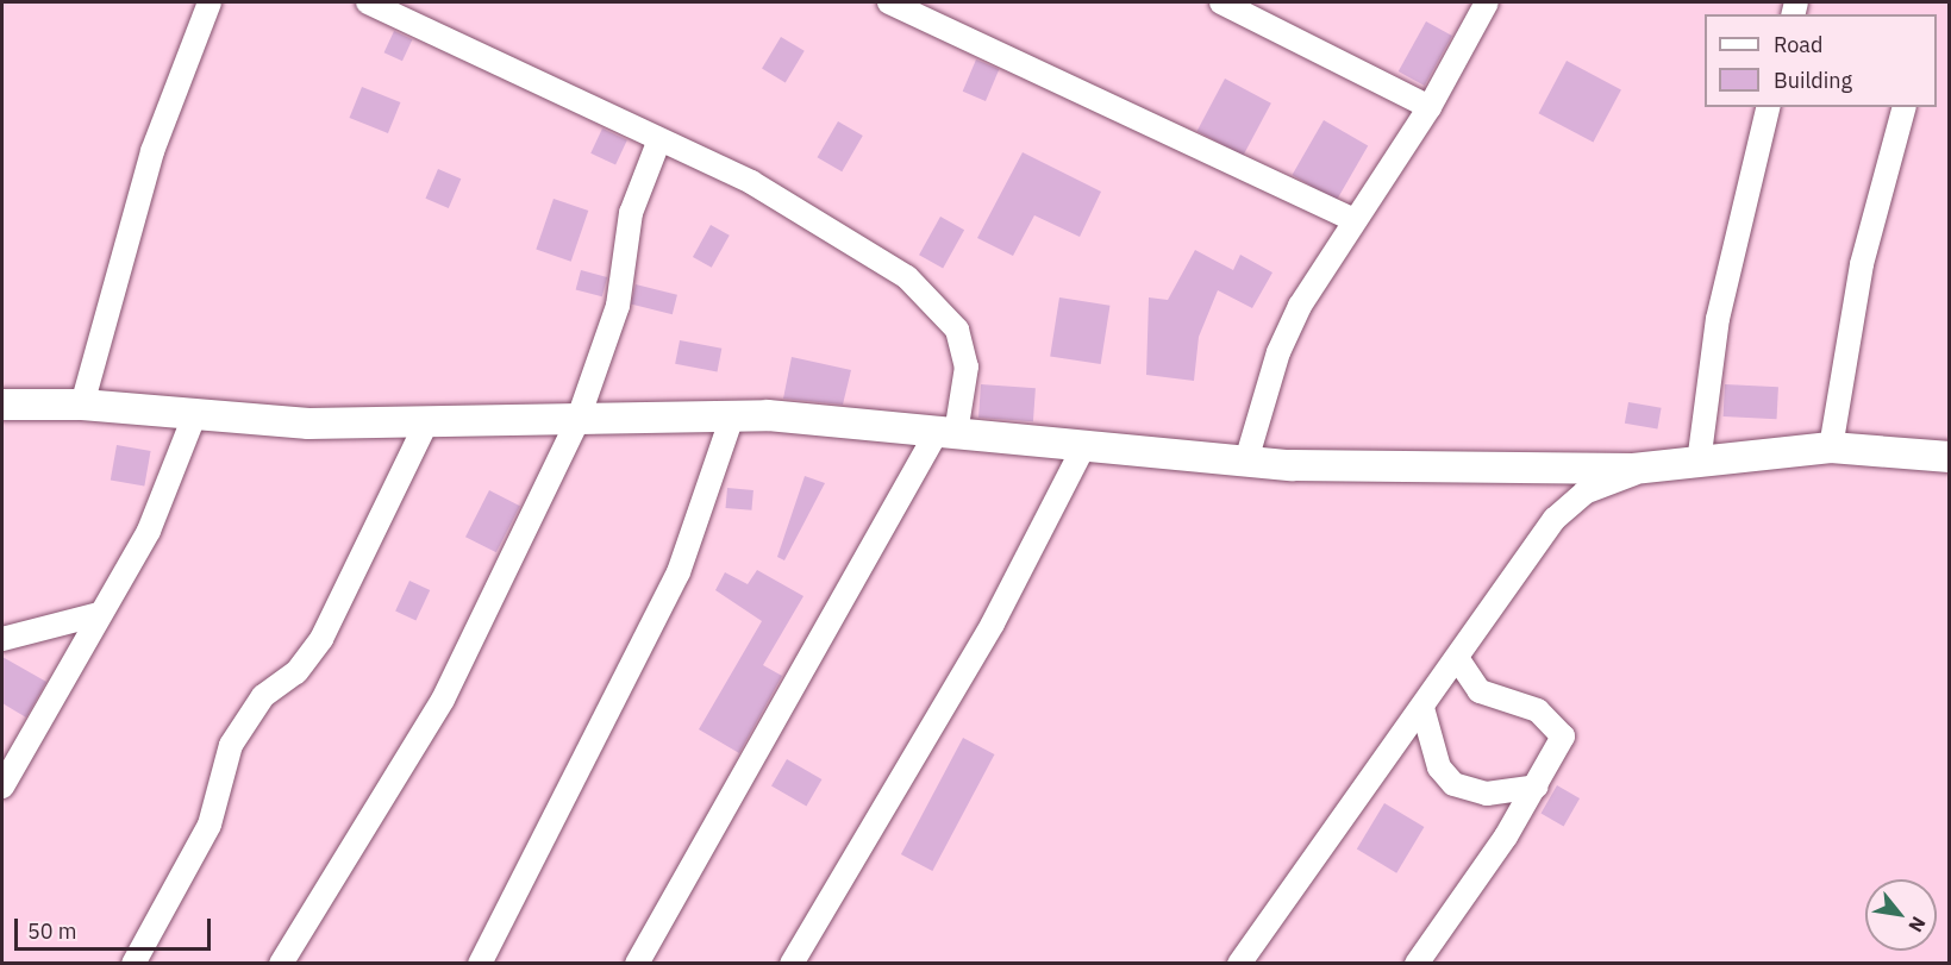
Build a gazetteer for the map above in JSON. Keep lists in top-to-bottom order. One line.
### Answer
{"legend":["Road","Building"],"scale_bar":"50 m","north":"bottom right"}
